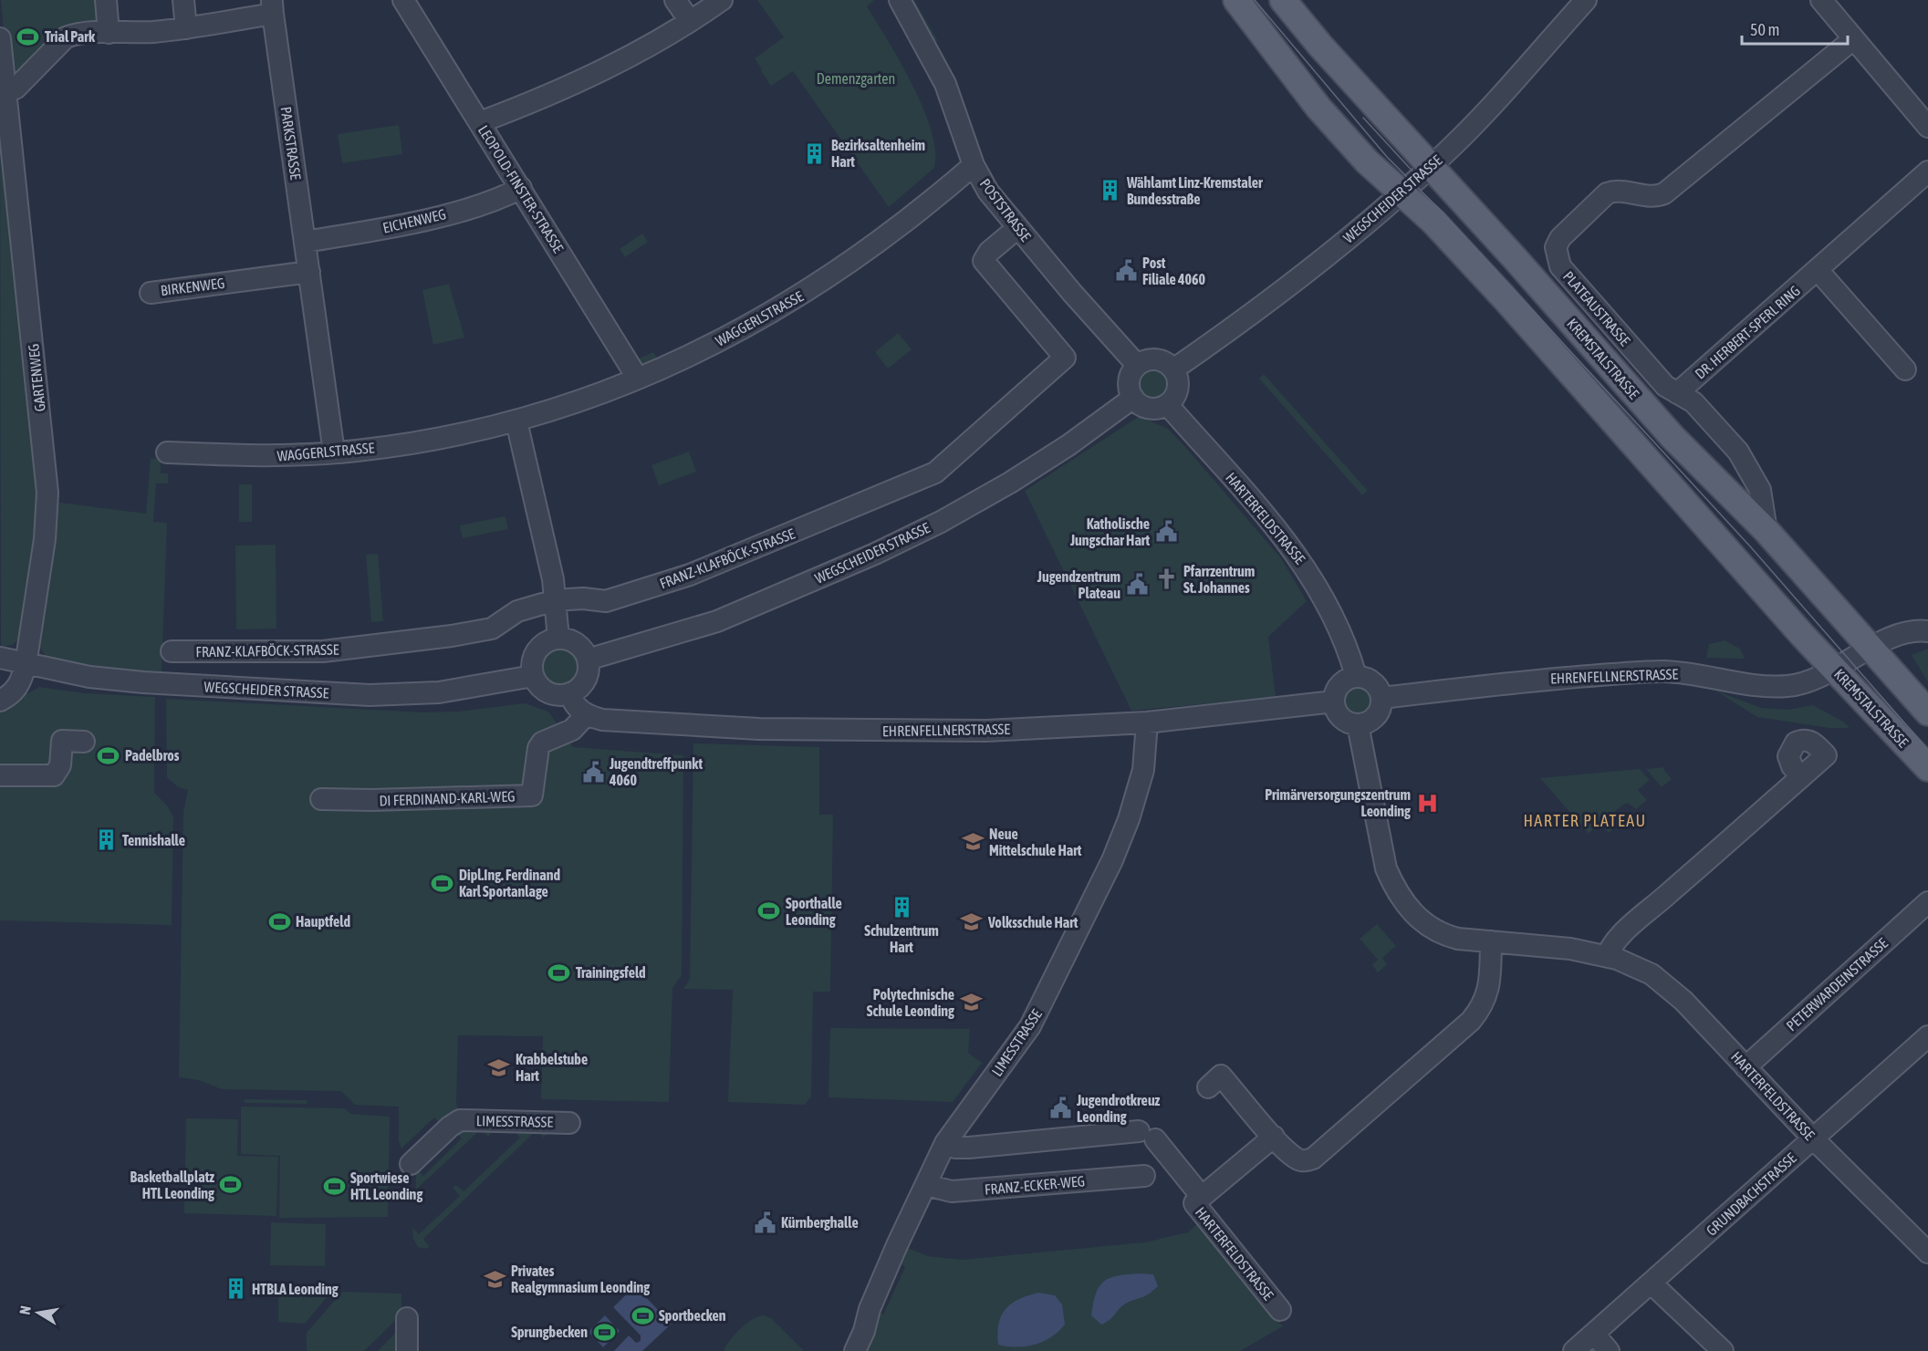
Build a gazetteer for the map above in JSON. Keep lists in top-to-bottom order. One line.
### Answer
{"streets":{"main road":["KREMSTALSTRASSE"],"street":["PARKSTRASSE","LEOPOLD-FINSTER-STRASSE","WEGSCHEIDER STRASSE","POSTSTRASSE","EICHENWEG","BIRKENWEG","PLATEAUSTRASSE","WAGGERLSTRASSE","DR. HERBERT-SPERL RING","GARTENWEG","HARTERFELDSTRASSE","FRANZ-KLAFBÖCK-STRASSE","EHRENFELLNERSTRASSE","DI FERDINAND-KARL-WEG","PETERWARDEINSTRASSE","LIMESSTRASSE","FRANZ-ECKER-WEG","GRUNDBACHSTRASSE"]},"crossings":[["PARKSTRASSE","EICHENWEG"],["PARKSTRASSE","BIRKENWEG"],["PARKSTRASSE","WAGGERLSTRASSE"],["LEOPOLD-FINSTER-STRASSE","EICHENWEG"],["LEOPOLD-FINSTER-STRASSE","WAGGERLSTRASSE"],["WEGSCHEIDER STRASSE","POSTSTRASSE"],["WEGSCHEIDER STRASSE","KREMSTALSTRASSE"],["WEGSCHEIDER STRASSE","GARTENWEG"],["WEGSCHEIDER STRASSE","HARTERFELDSTRASSE"],["POSTSTRASSE","WAGGERLSTRASSE"],["POSTSTRASSE","HARTERFELDSTRASSE"],["POSTSTRASSE","FRANZ-KLAFBÖCK-STRASSE"],["PLATEAUSTRASSE","DR. HERBERT-SPERL RING"],["PLATEAUSTRASSE","KREMSTALSTRASSE"],["KREMSTALSTRASSE","EHRENFELLNERSTRASSE"],["HARTERFELDSTRASSE","EHRENFELLNERSTRASSE"],["HARTERFELDSTRASSE","PETERWARDEINSTRASSE"],["HARTERFELDSTRASSE","LIMESSTRASSE"],["HARTERFELDSTRASSE","GRUNDBACHSTRASSE"],["EHRENFELLNERSTRASSE","DI FERDINAND-KARL-WEG"],["EHRENFELLNERSTRASSE","LIMESSTRASSE"],["LIMESSTRASSE","FRANZ-ECKER-WEG"]],"districts":["HARTER PLATEAU"],"parks":["Demenzgarten"],"places":{"sports":["Trial Park","Padelbros","Dipl.Ing. Ferdinand Karl Sportanlage","Sporthalle Leonding","Hauptfeld","Trainingsfeld","Basketballplatz HTL Leonding","Sportwiese HTL Leonding","Sportbecken","Sprungbecken"],"building":["Bezirksaltenheim Hart","Wählamt Linz-Kremstaler Bundesstraße","Tennishalle","Schulzentrum Hart","HTBLA Leonding"],"public building":["Post Filiale 4060","Katholische Jungschar Hart","Jugendzentrum Plateau","Jugendtreffpunkt 4060","Jugendrotkreuz Leonding","Kürnberghalle"],"church":["Pfarrzentrum St. Johannes"],"hospital":["Primärversorgungszentrum Leonding"],"school or university":["Neue Mittelschule Hart","Volksschule Hart","Polytechnische Schule Leonding","Krabbelstube Hart","Privates Realgymnasium Leonding"]},"scale_bar":"50 m","north":"left"}
